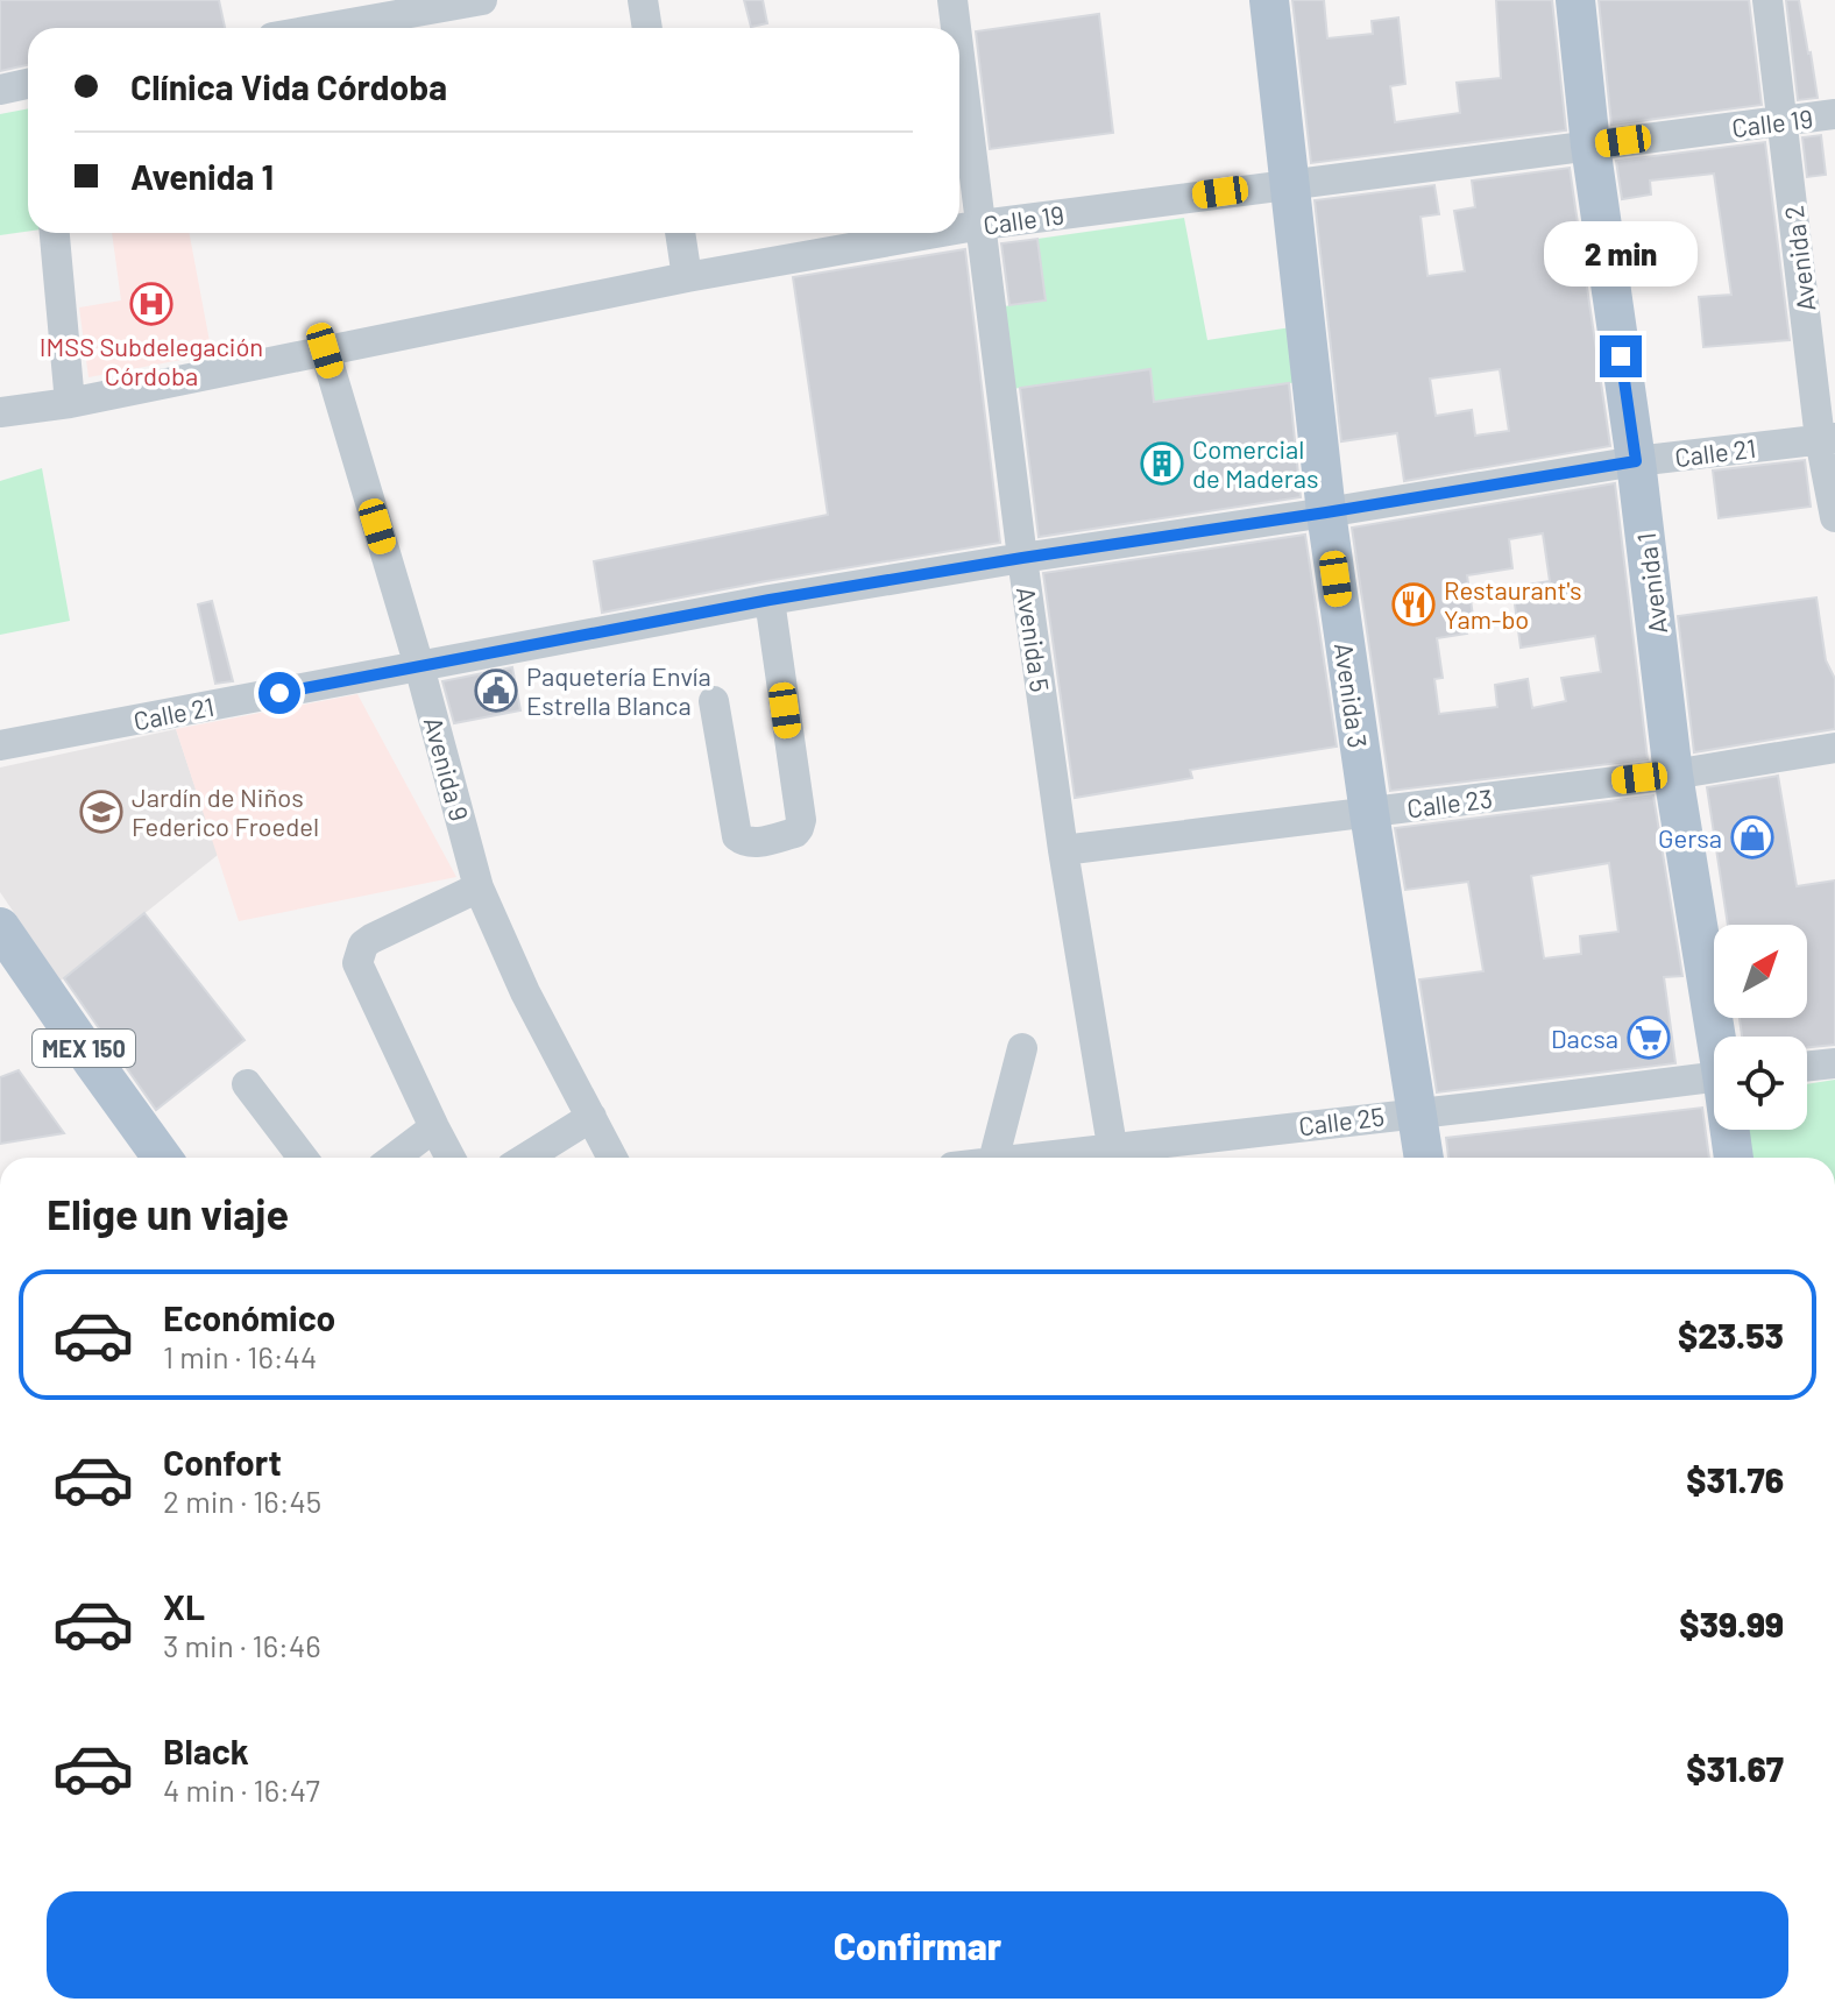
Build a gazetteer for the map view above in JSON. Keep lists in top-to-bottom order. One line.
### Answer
{"streets":{"main road":["Avenida 1","Avenida 3","MEX 150"],"street":["Calle 19","Avenida 2","Calle 21","Avenida 5","Avenida 9","Calle 23","Calle 25"]},"crossings":[["Calle 19","Avenida 2"],["Calle 19","Avenida 1"],["Calle 19","Avenida 5"],["Calle 19","Avenida 3"],["Calle 19","Avenida 9"],["Avenida 2","Calle 21"],["Calle 21","Avenida 1"],["Calle 21","Avenida 5"],["Calle 21","Avenida 3"],["Calle 21","Avenida 9"],["Avenida 1","Calle 23"],["Avenida 5","Calle 23"],["Avenida 5","Calle 25"],["Avenida 3","Calle 23"],["Avenida 3","Calle 25"]],"places":{"hospital":["IMSS Subdelegación Córdoba"],"building":["Comercial de Maderas"],"restaurant":["Restaurant's Yam-bo"],"public building":["Paquetería Envía Estrella Blanca"],"school or university":["Jardín de Niños Federico Froedel"],"shop":["Gersa"],"supermarket":["Dacsa"]},"north":"top right","page":{"banner":["Clínica Vida Córdoba","Avenida 1"],"bubble":"2 min","heading":"Elige un viaje","list":[{"name":"Económico","note":"1 min · 16:44","value":"$23.53"},{"name":"Confort","note":"2 min · 16:45","value":"$31.76"},{"name":"XL","note":"3 min · 16:46","value":"$39.99"},{"name":"Black","note":"4 min · 16:47","value":"$31.67"}],"buttons":"Confirmar"}}
